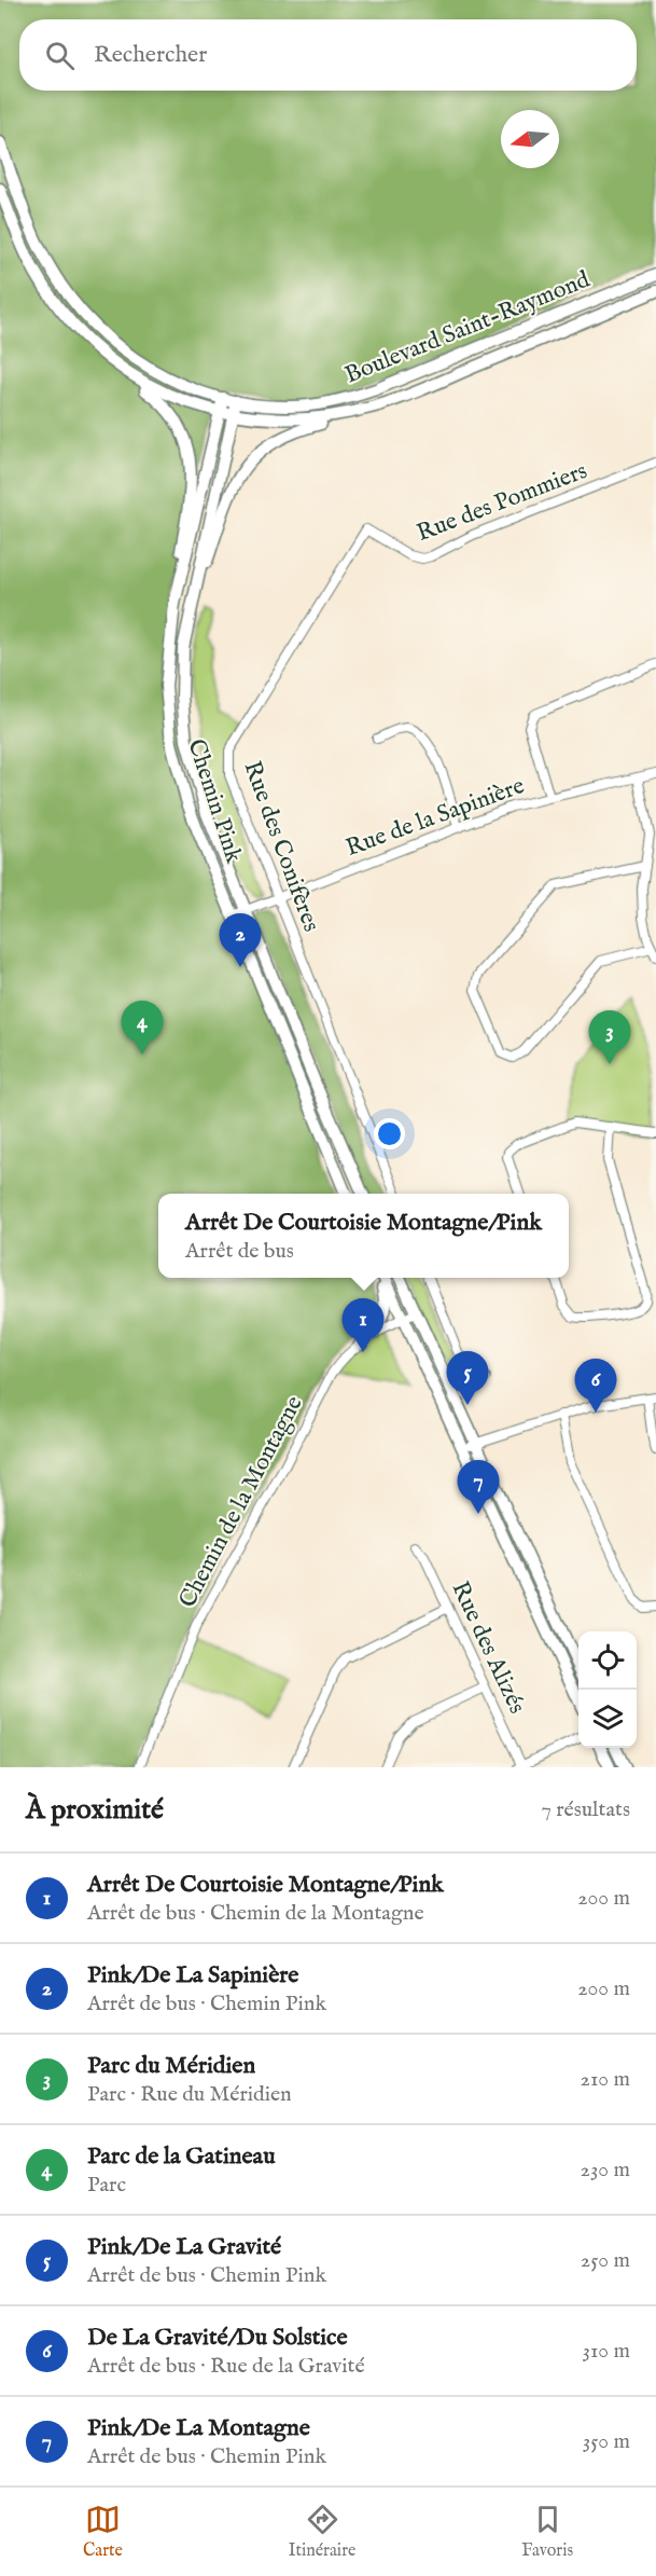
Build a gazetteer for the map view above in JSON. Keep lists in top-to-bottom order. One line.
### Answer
{"streets":{"main road":["Boulevard Saint-Raymond","Chemin Pink"],"street":["Rue des Pommiers","Rue de la Sapinière","Rue des Conifères","Chemin de la Montagne","Rue des Alizés"]},"crossings":[["Boulevard Saint-Raymond","Chemin Pink"],["Rue des Pommiers","Rue des Conifères"],["Chemin Pink","Rue de la Sapinière"],["Rue de la Sapinière","Rue des Conifères"]],"north":"left","page":{"search":"Rechercher","pins":["2","4","3","1","5","6","7"],"popup":["Arrêt De Courtoisie Montagne/Pink","Arrêt de bus"],"heading":["À proximité","7 résultats"],"list":[{"mark":"1","name":"Arrêt De Courtoisie Montagne/Pink","note":"Arrêt de bus · Chemin de la Montagne","value":"200 m"},{"mark":"2","name":"Pink/De La Sapinière","note":"Arrêt de bus · Chemin Pink","value":"200 m"},{"mark":"3","name":"Parc du Méridien","note":"Parc · Rue du Méridien","value":"210 m"},{"mark":"4","name":"Parc de la Gatineau","note":"Parc","value":"230 m"},{"mark":"5","name":"Pink/De La Gravité","note":"Arrêt de bus · Chemin Pink","value":"250 m"},{"mark":"6","name":"De La Gravité/Du Solstice","note":"Arrêt de bus · Rue de la Gravité","value":"310 m"},{"mark":"7","name":"Pink/De La Montagne","note":"Arrêt de bus · Chemin Pink","value":"350 m"}],"nav":["Carte","Itinéraire","Favoris"]}}
